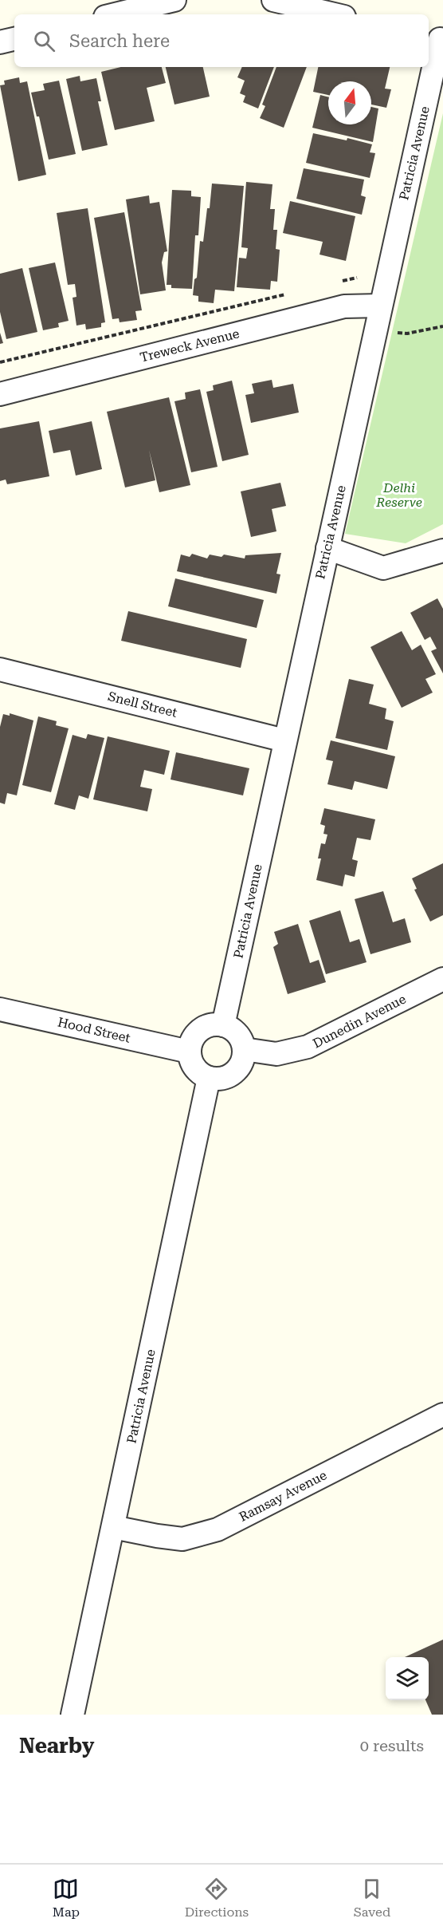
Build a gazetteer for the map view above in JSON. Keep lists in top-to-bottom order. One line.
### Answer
{"streets":{"street":["Patricia Avenue","Treweck Avenue","Snell Street","Dunedin Avenue","Hood Street","Ramsay Avenue"]},"crossings":[["Patricia Avenue","Treweck Avenue"],["Patricia Avenue","Snell Street"],["Patricia Avenue","Dunedin Avenue"],["Patricia Avenue","Hood Street"],["Patricia Avenue","Ramsay Avenue"],["Dunedin Avenue","Hood Street"]],"parks":["Delhi Reserve"],"north":"top","page":{"search":"Search here","heading":["Nearby","0 results"],"nav":["Map","Directions","Saved"]}}
